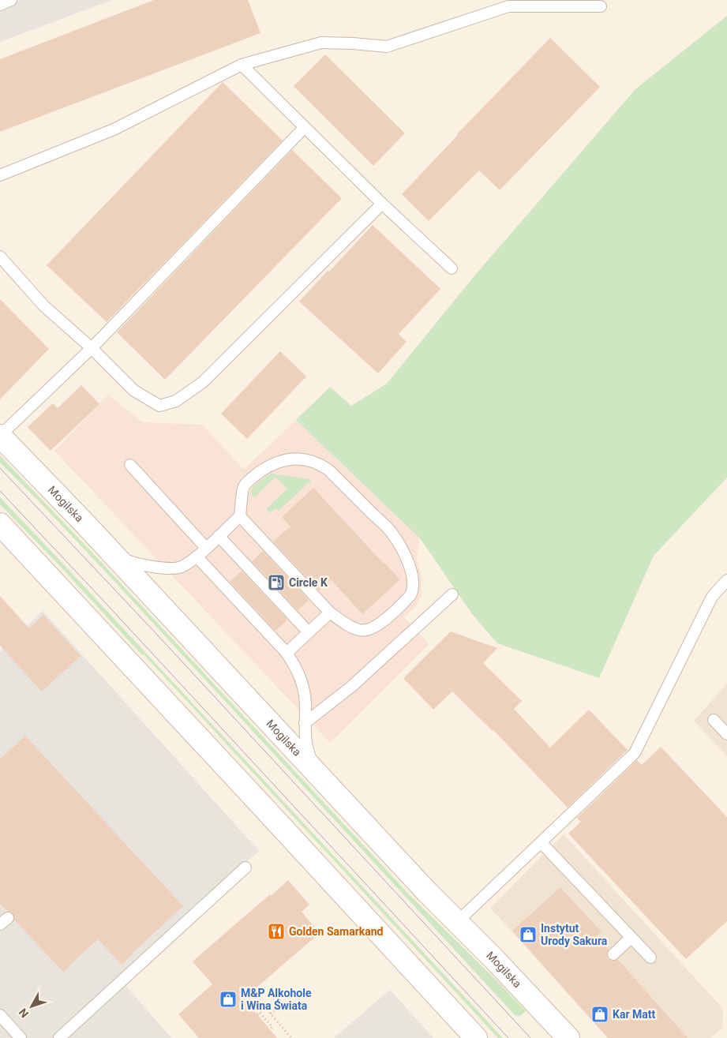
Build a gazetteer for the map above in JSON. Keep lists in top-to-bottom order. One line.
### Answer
{"streets":{"main road":["Mogilska"]},"places":{"fuel station":["Circle K"],"restaurant":["Golden Samarkand"],"shop":["Instytut Urody Sakura","M&P Alkohole i Wina Świata","Kar Matt"]},"north":"bottom left"}
